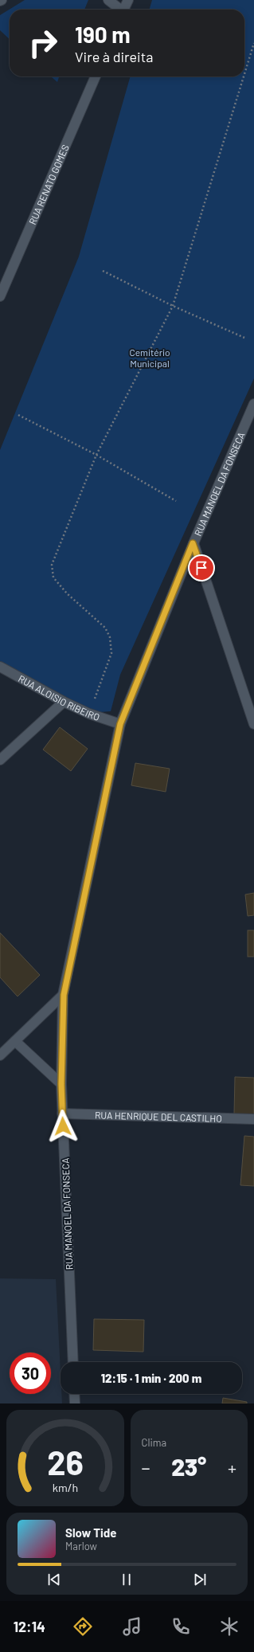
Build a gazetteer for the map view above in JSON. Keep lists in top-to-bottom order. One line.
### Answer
{"streets":{"street":["RUA RENATO GOMES","RUA MANOEL DA FONSECA","RUA ALOISIO RIBEIRO","RUA HENRIQUE DEL CASTILHO"]},"crossings":[["RUA MANOEL DA FONSECA","RUA ALOISIO RIBEIRO"],["RUA MANOEL DA FONSECA","RUA HENRIQUE DEL CASTILHO"]],"parks":["Cemitério Municipal"],"page":{"turn":["190 m","Vire à direita"],"limit":"30","trip":"12:15 · 1 min · 200 m","tile":"Clima","heat":["−","23°","+"],"song":["Slow Tide","Marlow"],"tabs":"12:14","gauge":["26","km/h"]}}
